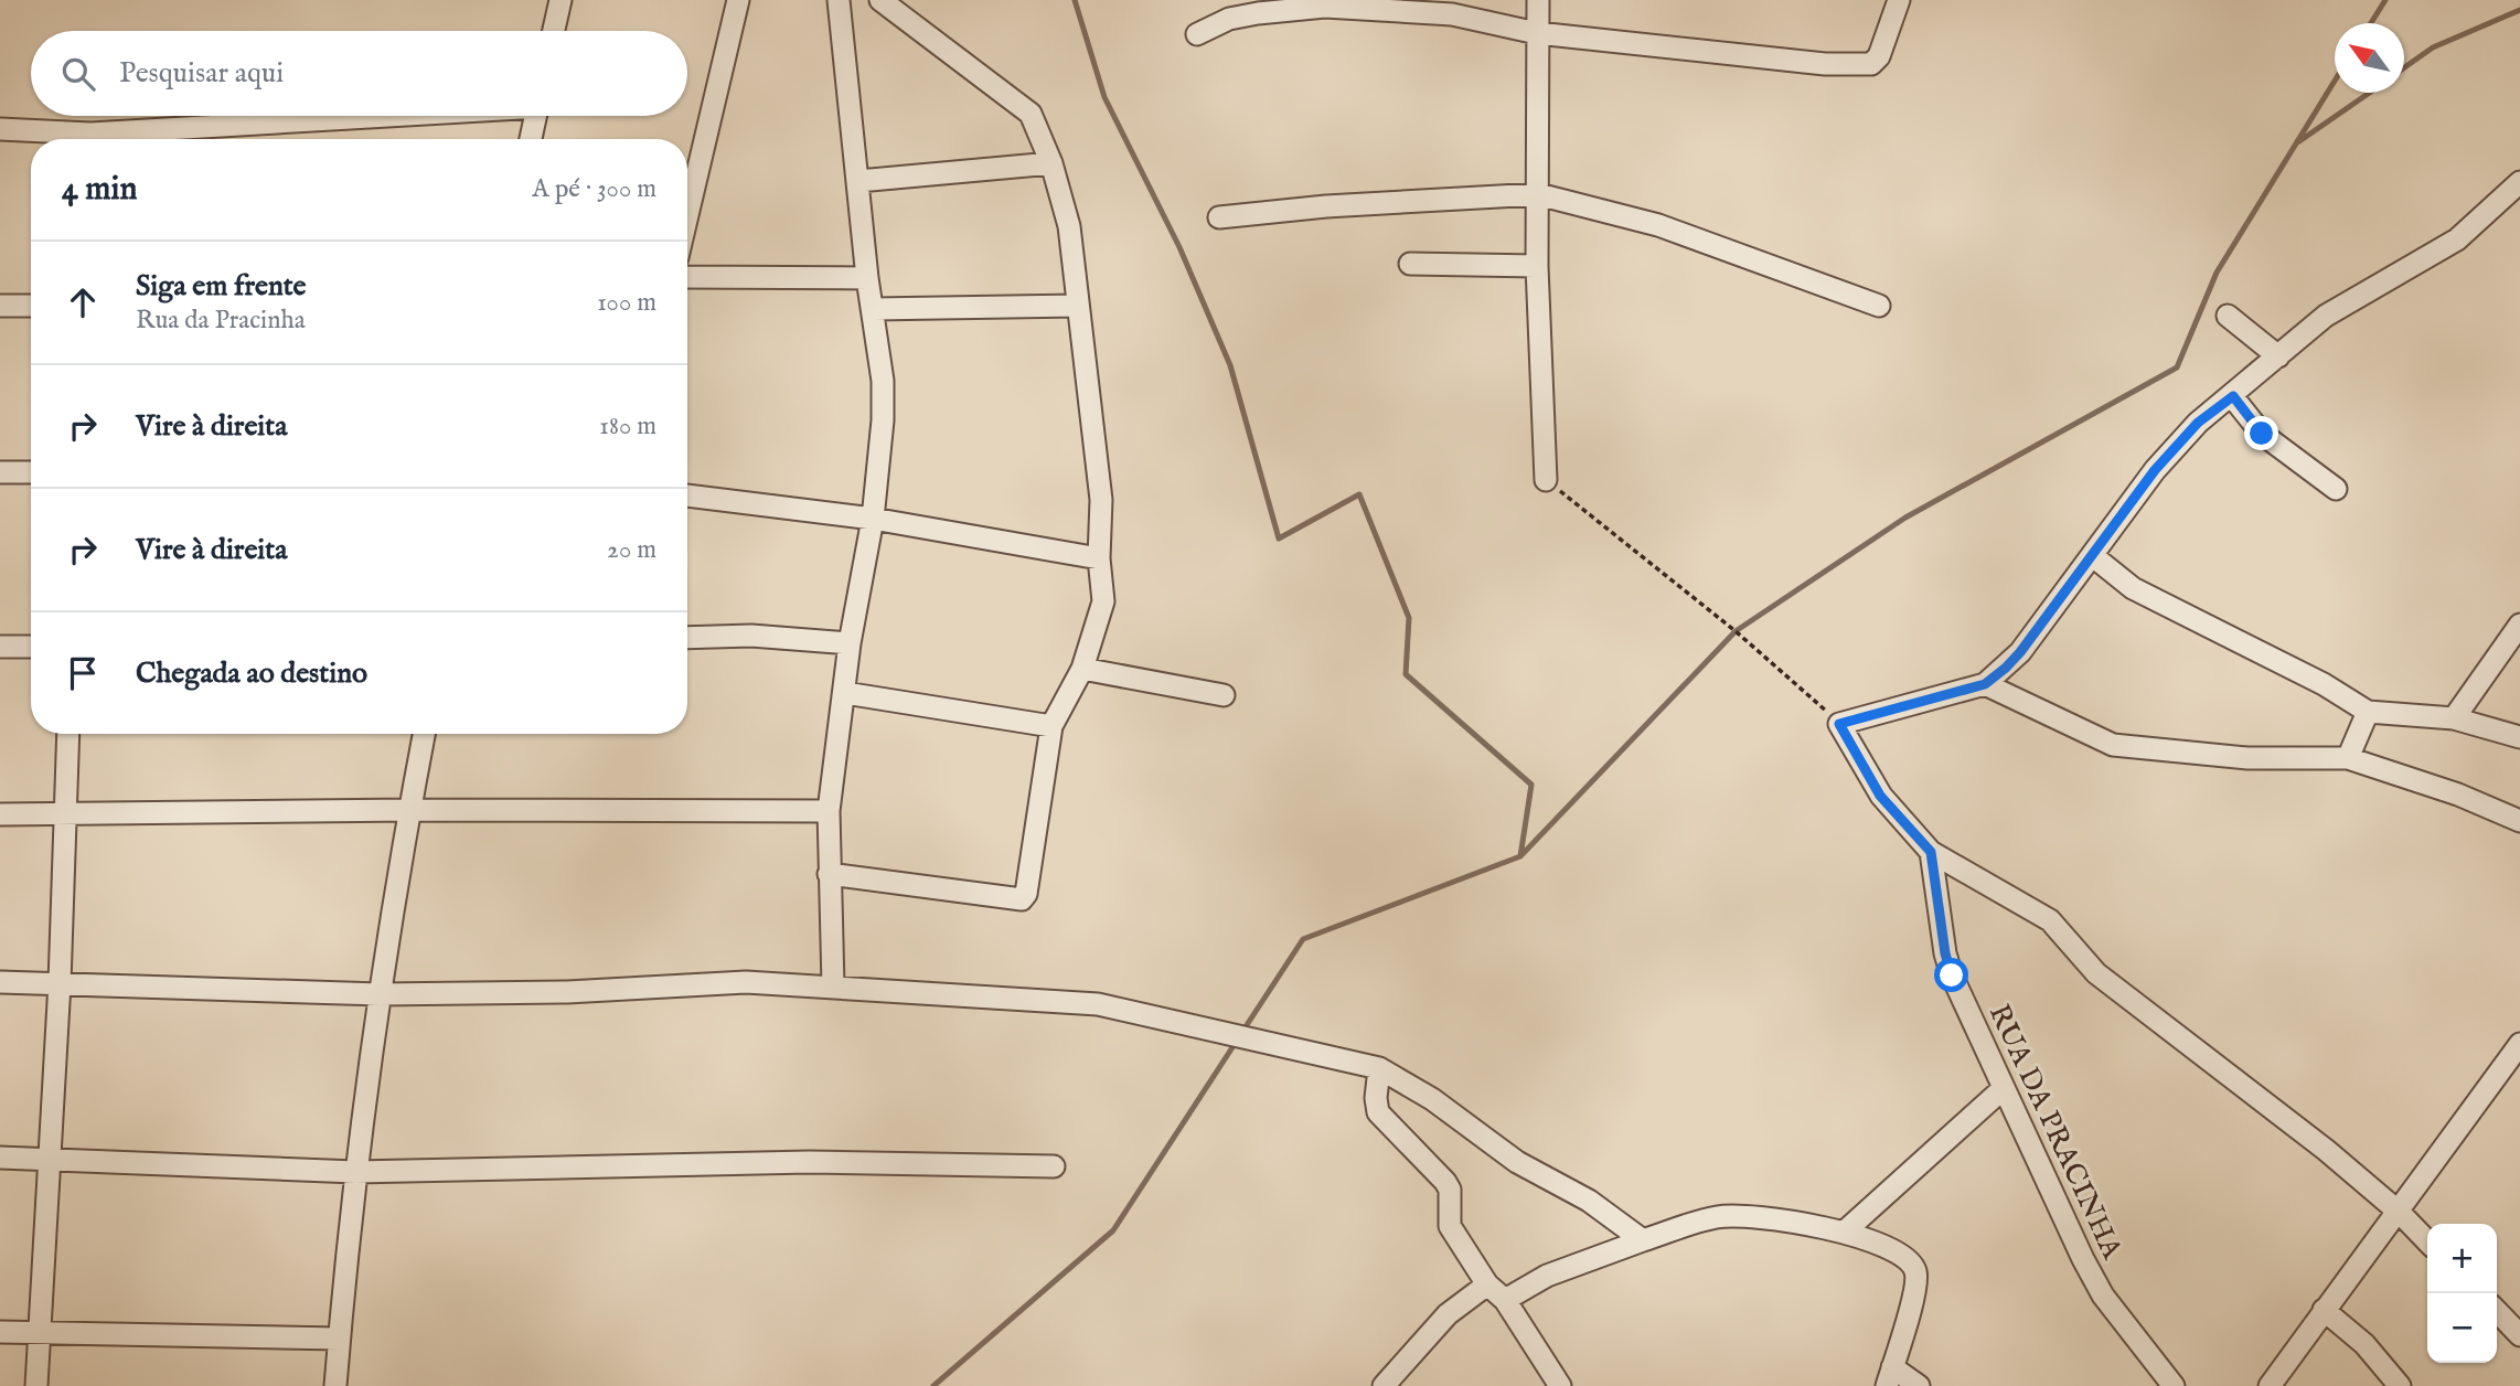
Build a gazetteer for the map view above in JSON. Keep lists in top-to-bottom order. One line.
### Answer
{"streets":{"street":["RUA DA PRACINHA"]},"north":"top left","page":{"search":"Pesquisar aqui","heading":["4 min","A pé · 300 m"],"list":[["Siga em frente","Rua da Pracinha","100 m"],["Vire à direita","180 m"],["Vire à direita","20 m"],"Chegada ao destino"],"map_buttons":["+","−"]}}
